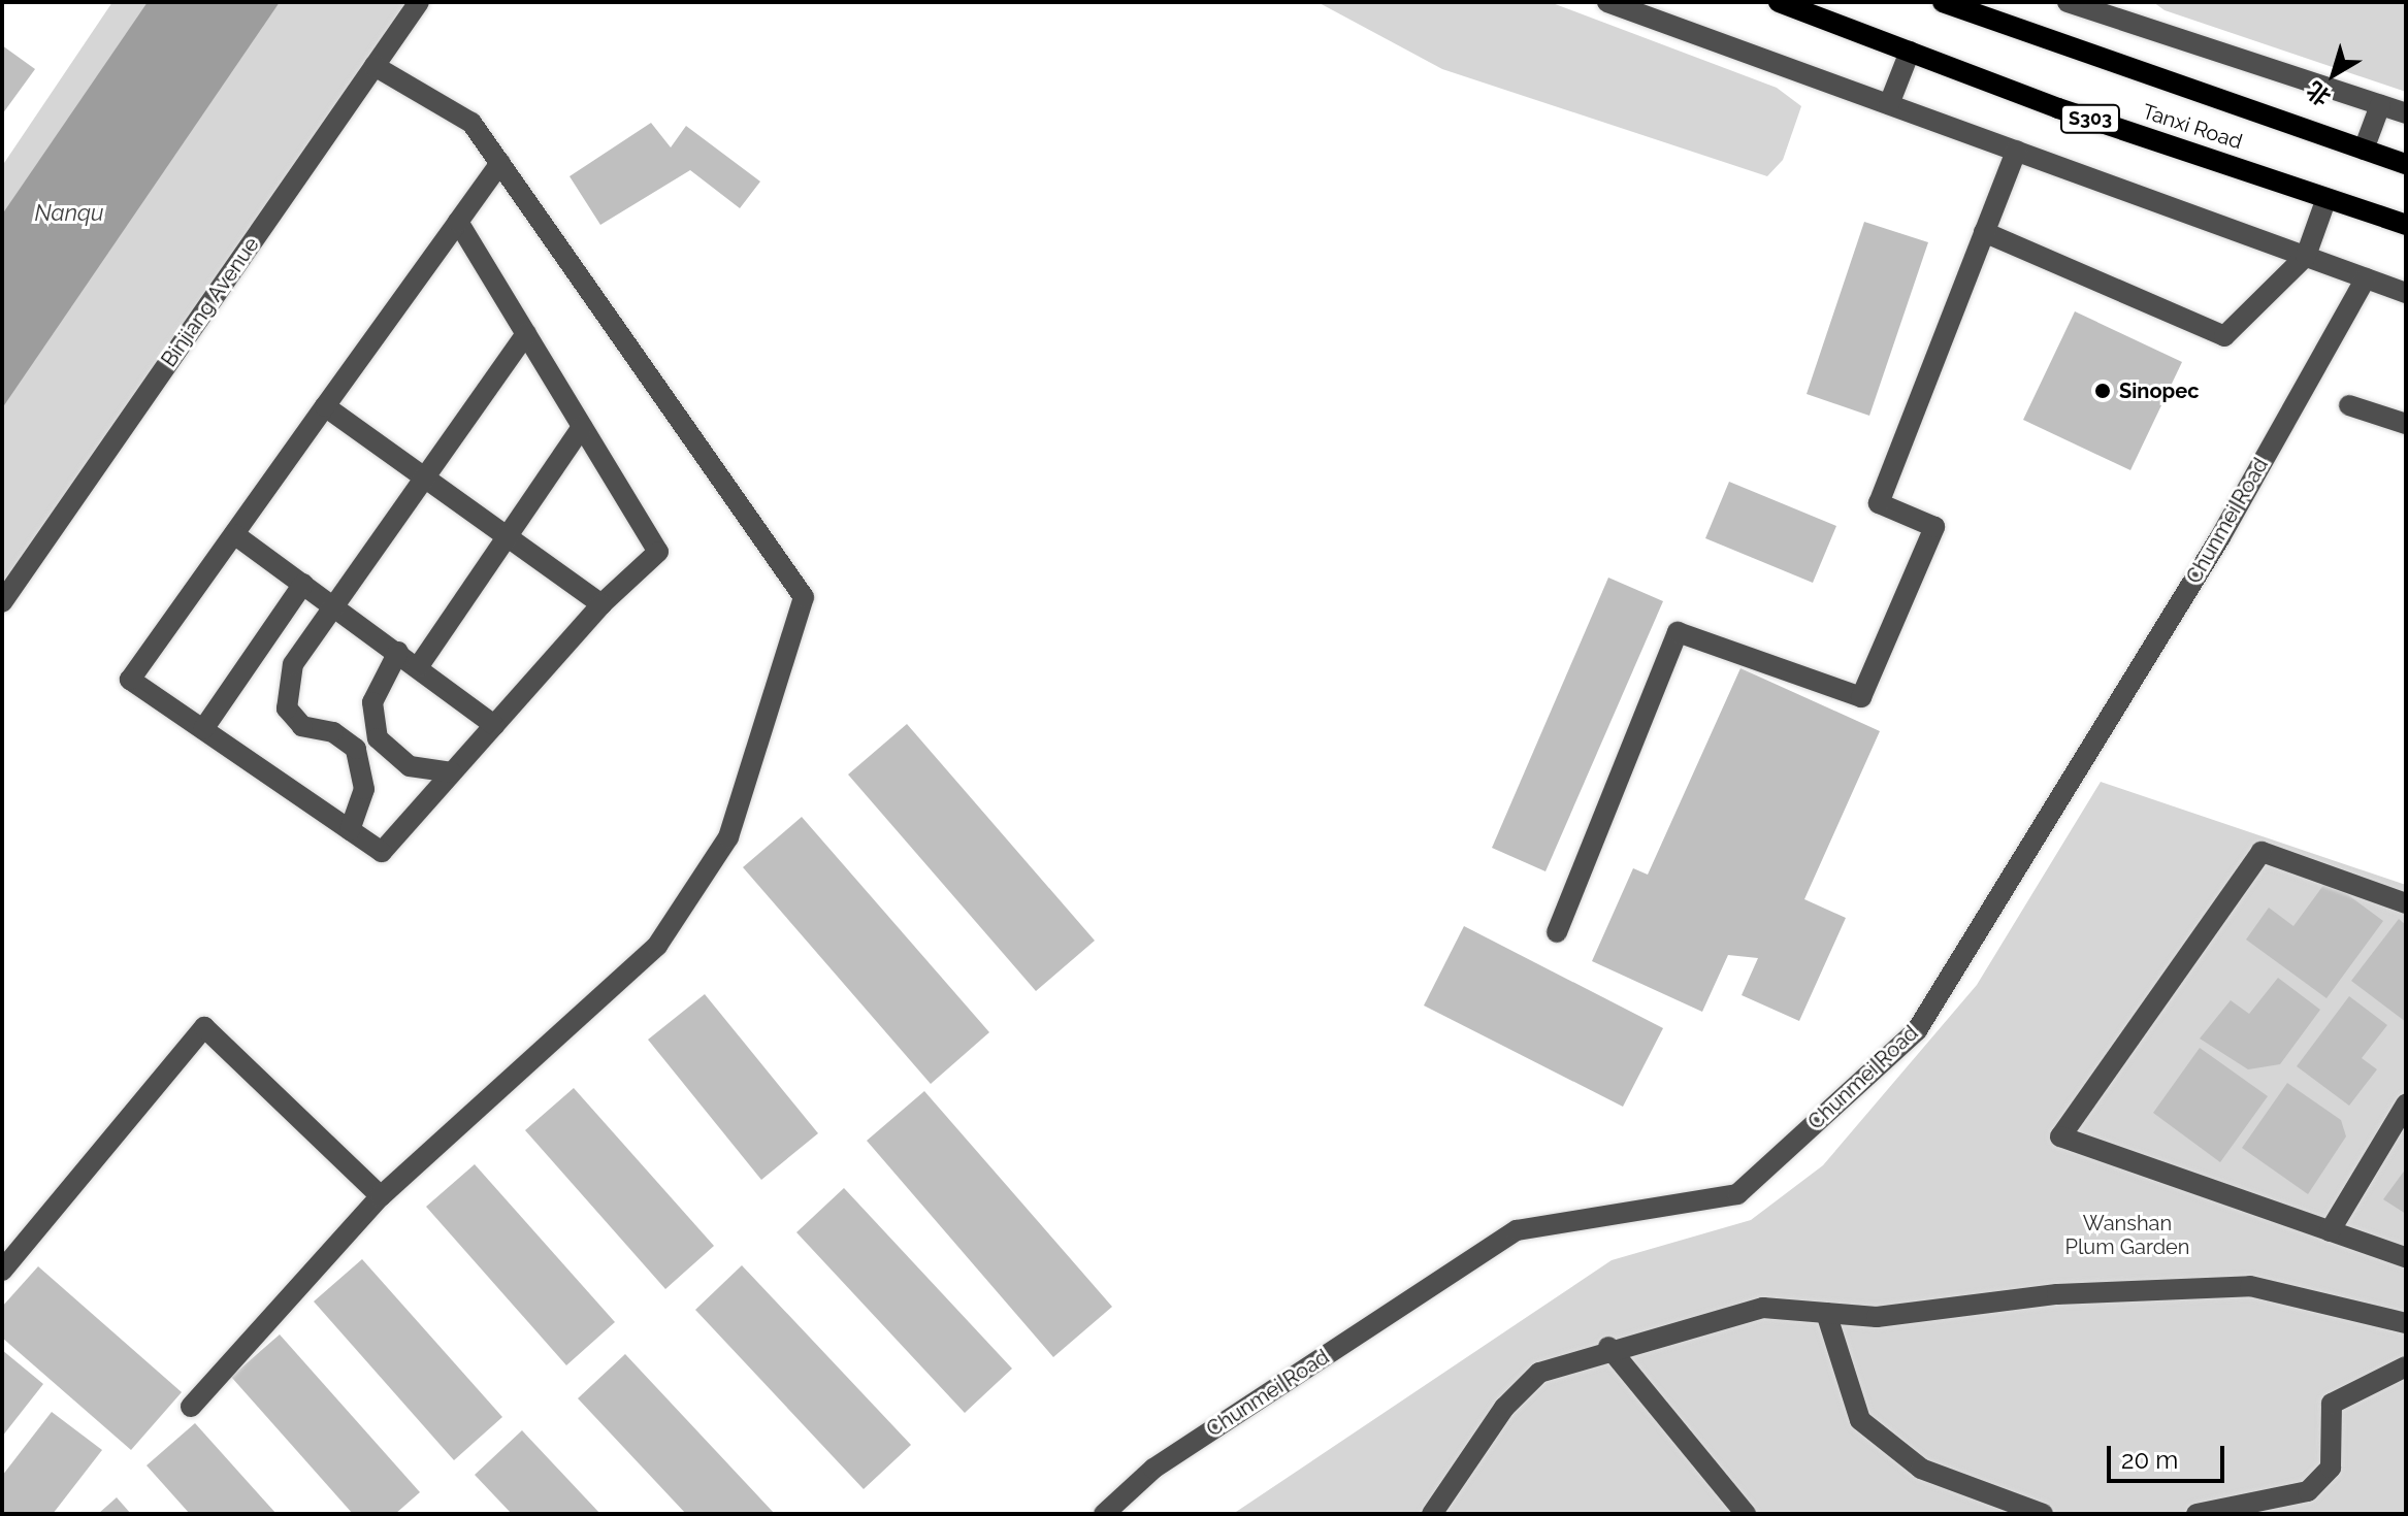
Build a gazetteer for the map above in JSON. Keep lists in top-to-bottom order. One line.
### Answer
{"streets":{"main road":["S303","Tanxi Road"],"street":["Binjiang Avenue","Chunmei Road"]},"water":["Nanqu"],"parks":["Wanshan Plum Garden"],"places":["Sinopec"],"scale_bar":"20 m","north":"bottom left"}
